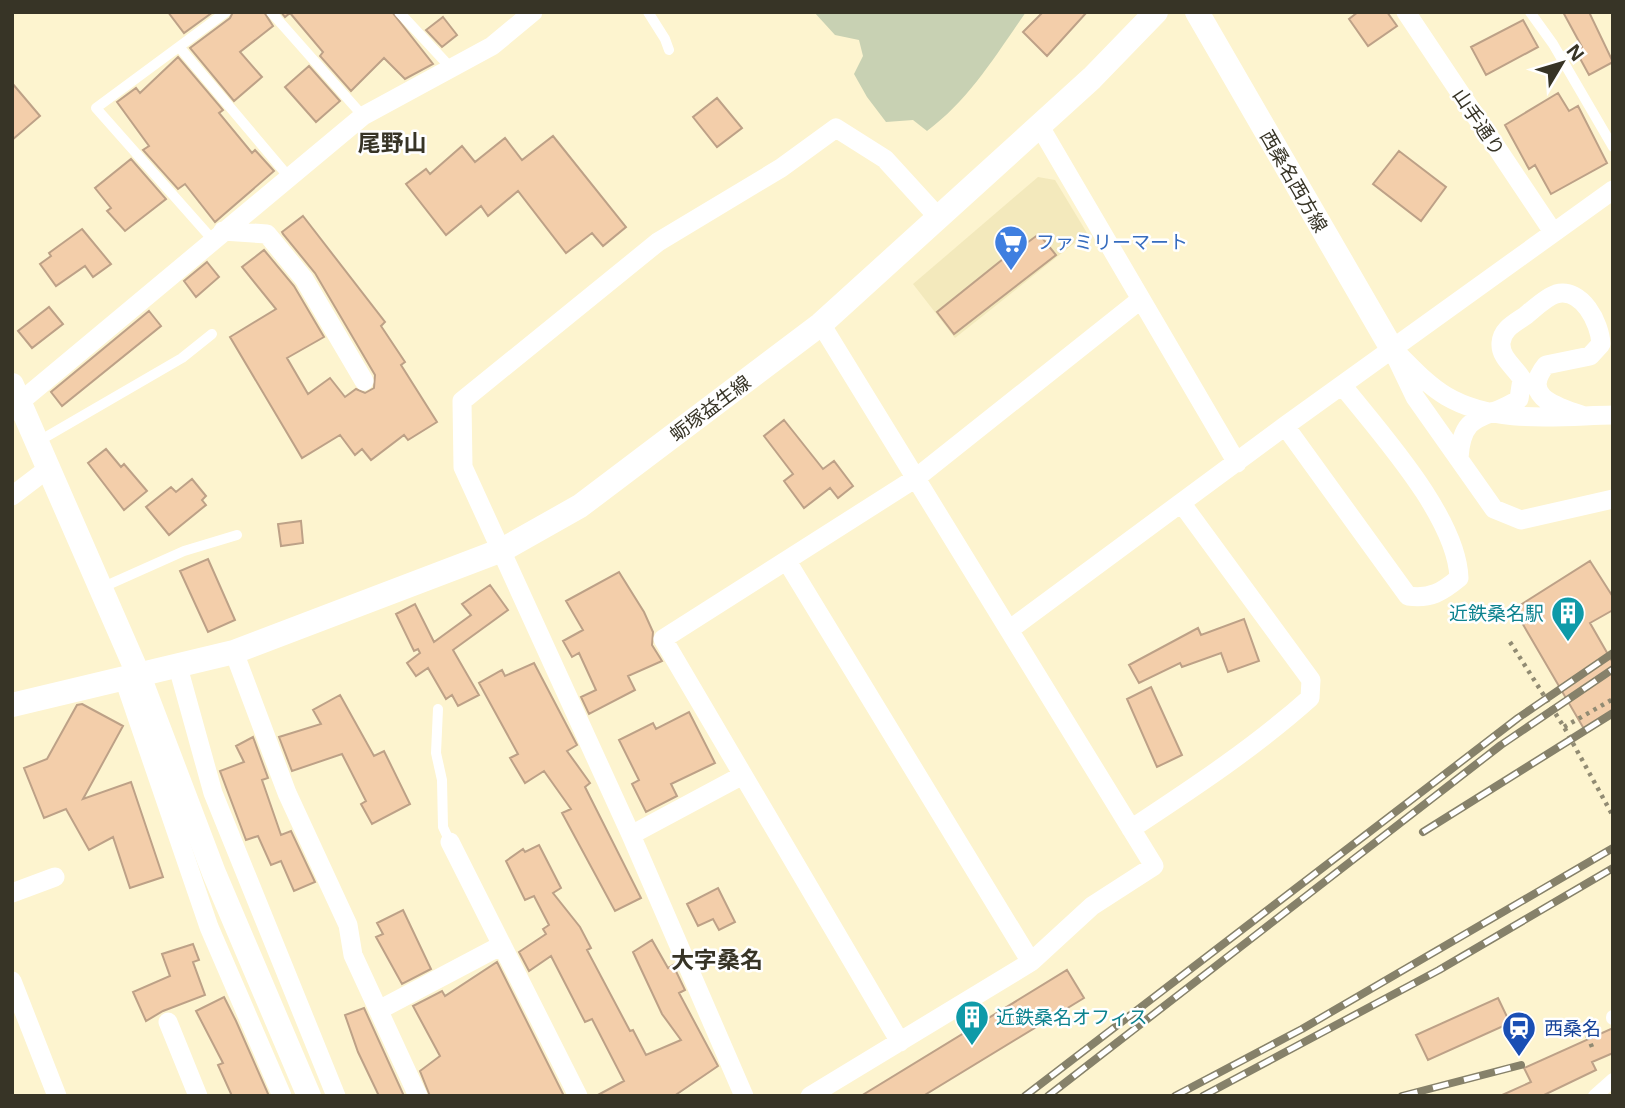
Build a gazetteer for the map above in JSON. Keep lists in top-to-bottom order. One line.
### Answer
{"streets":{"street":["山手通り","西桑名西方線","蛎塚益生線"]},"districts":["尾野山","大字桑名"],"places":{"supermarket":["ファミリーマート"],"building":["近鉄桑名駅","近鉄桑名オフィス"],"station":["西桑名"]},"north":"top right"}
